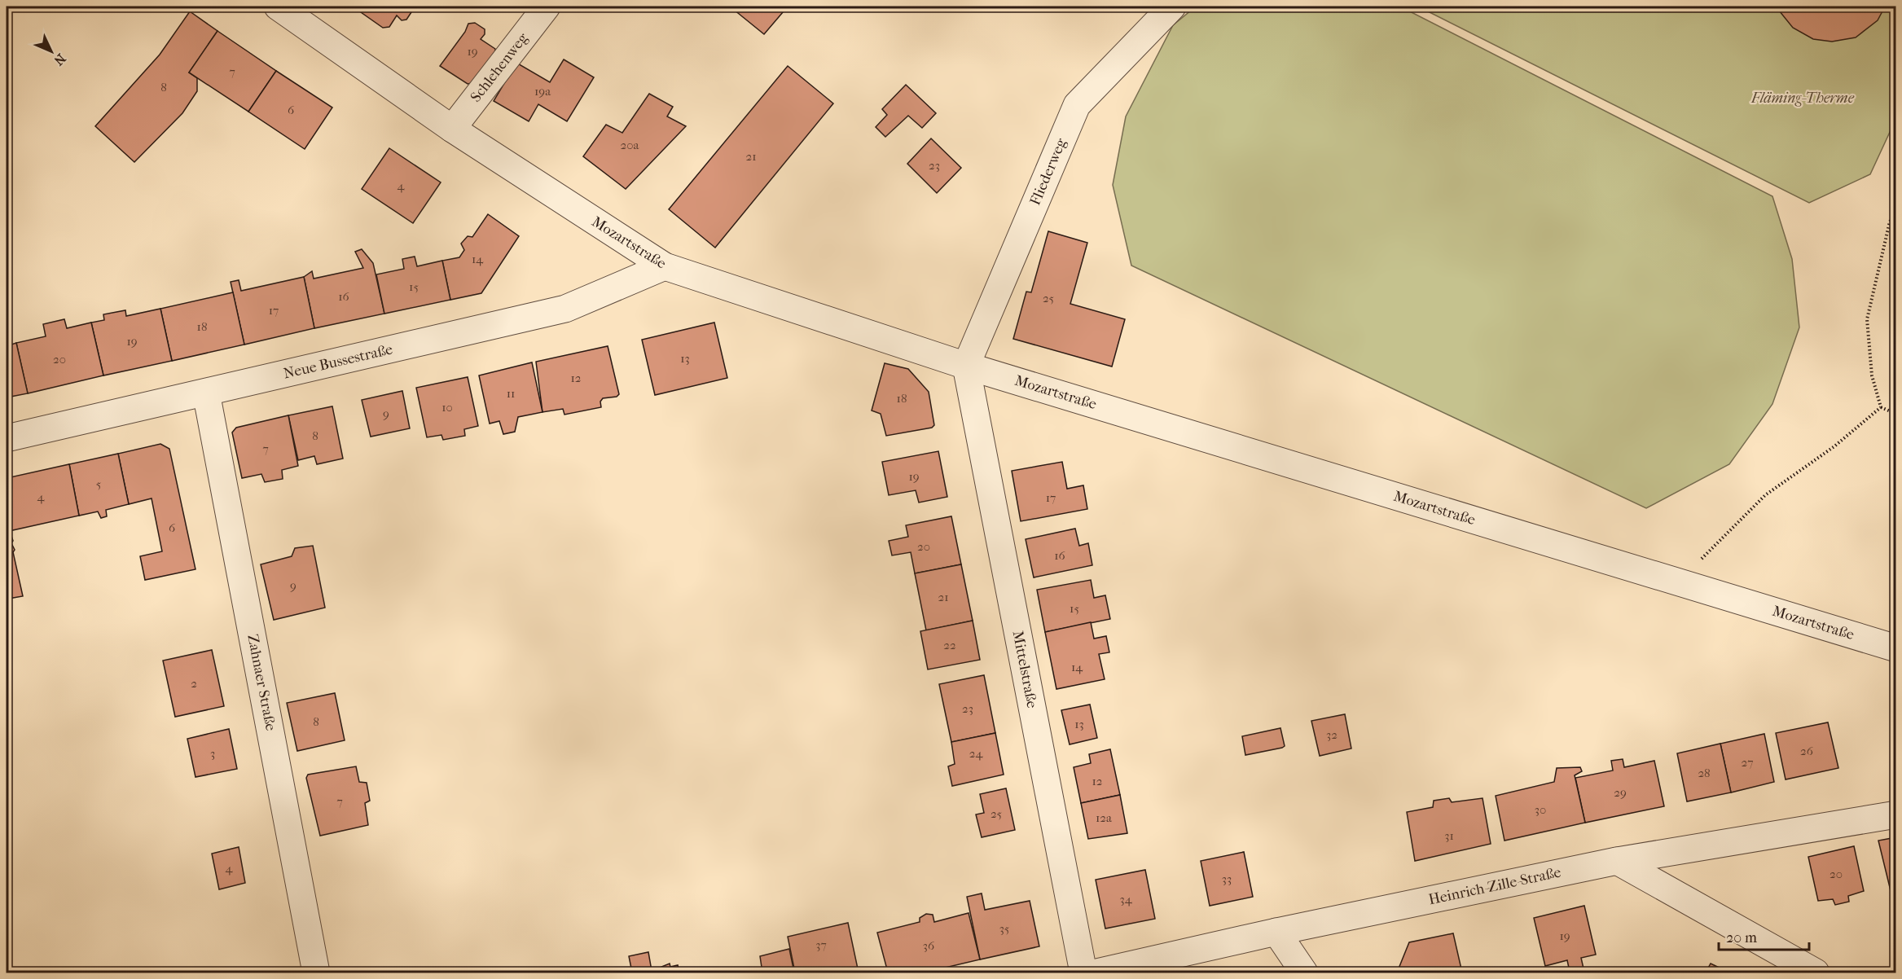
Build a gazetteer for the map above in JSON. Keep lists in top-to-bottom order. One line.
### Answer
{"streets":{"street":["Schlehenweg","Fliederweg","Mozartstraße","Neue Bussestraße","Mittelstraße","Zahnaer Straße","Heinrich-Zille-Straße"]},"crossings":[["Schlehenweg","Mozartstraße"],["Fliederweg","Mozartstraße"],["Fliederweg","Mittelstraße"],["Mozartstraße","Neue Bussestraße"],["Mozartstraße","Mittelstraße"],["Neue Bussestraße","Zahnaer Straße"]],"parks":["Fläming-Therme"],"house_numbers":["19","7","8","19a","6","20a","21","23","4","14","15","16","25","17","18","19","13","20","12","11","18","10","9","8","7","19","5","4","17","6","20","16","9","21","15","22","14","2","23","8","13","32","26","3","24","27","28","12","29","7","30","25","12a","31","4","20","33","34","35","19","37","36"],"scale_bar":"20 m","north":"bottom right"}
